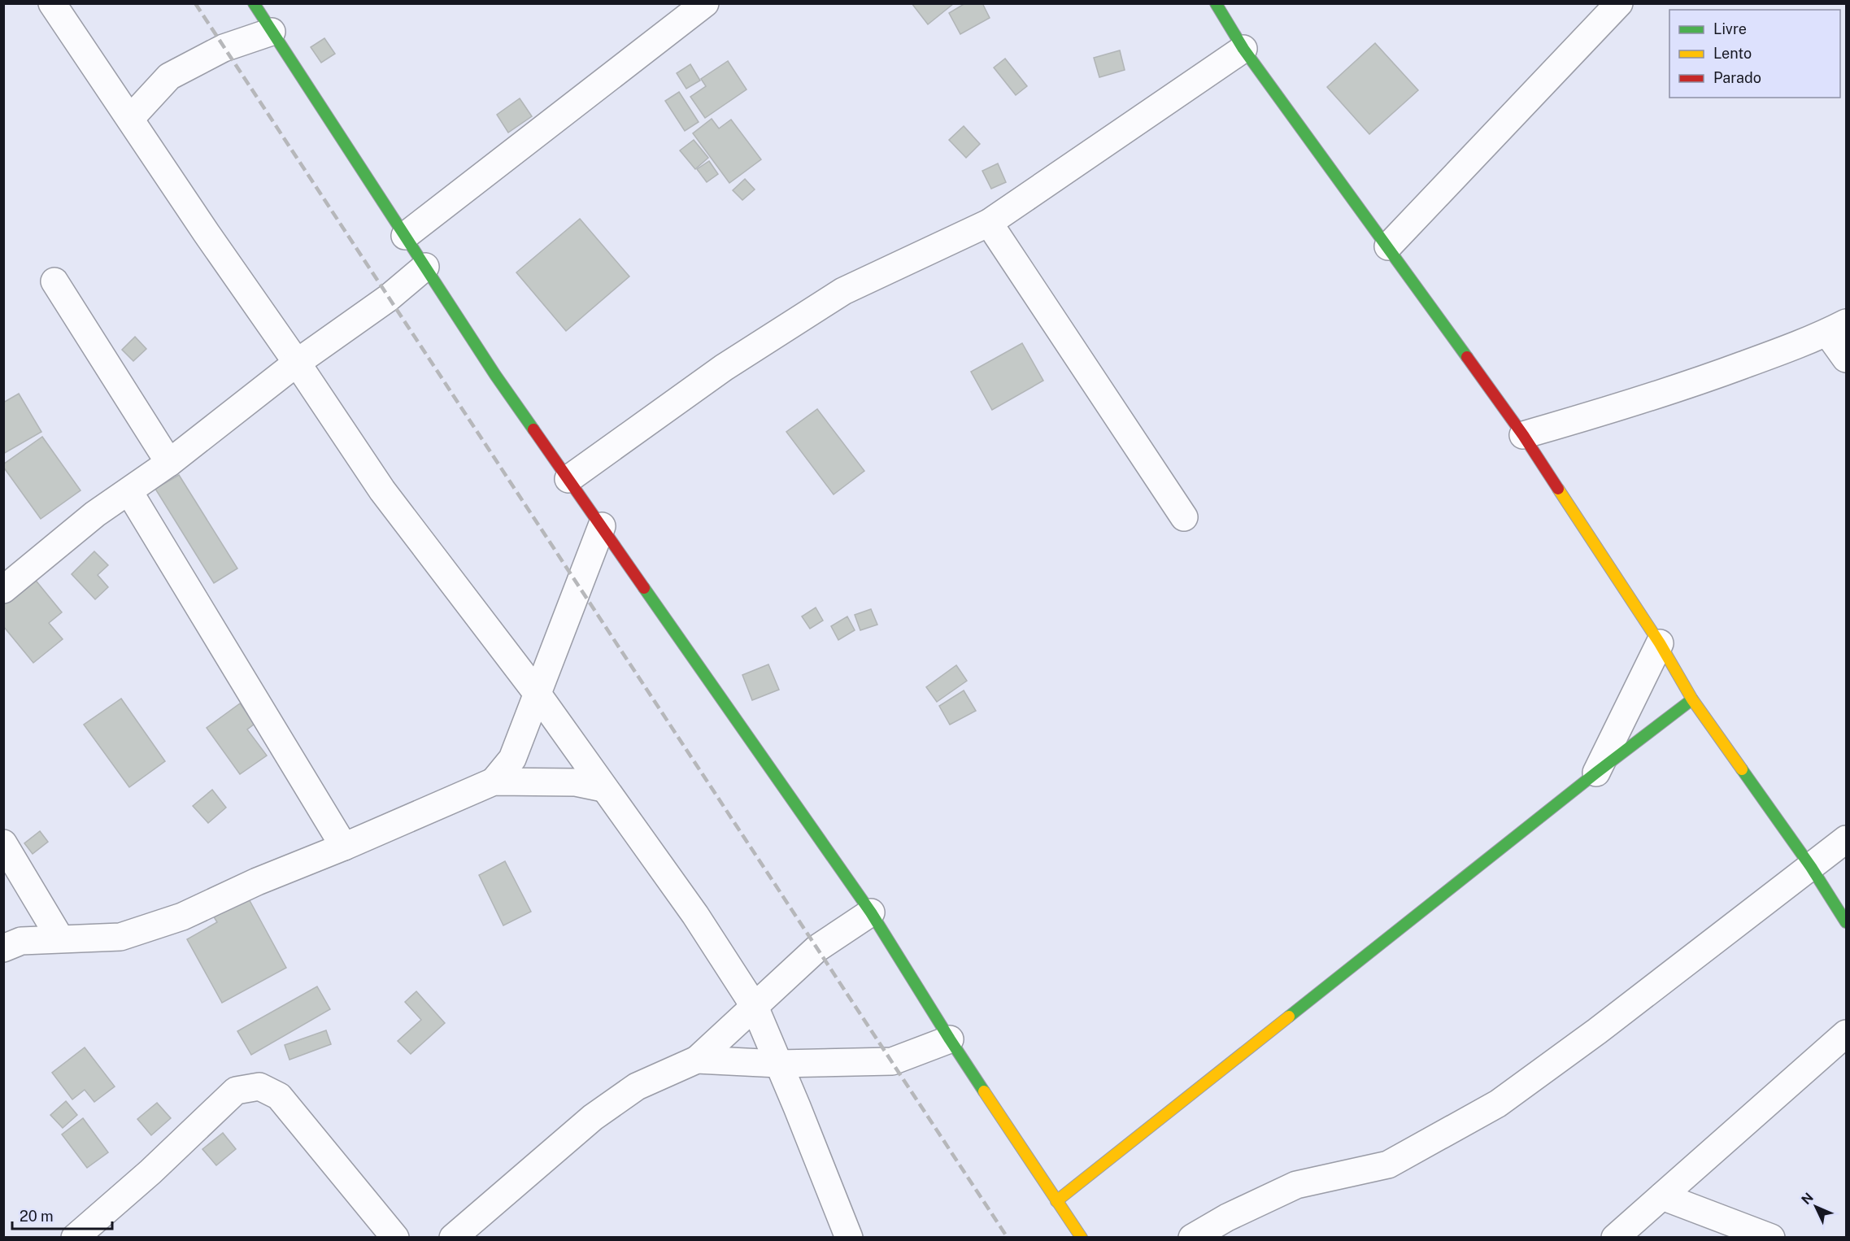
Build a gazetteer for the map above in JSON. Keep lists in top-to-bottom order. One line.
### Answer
{"legend":["Livre","Lento","Parado"],"scale_bar":"20 m","north":"top left"}
